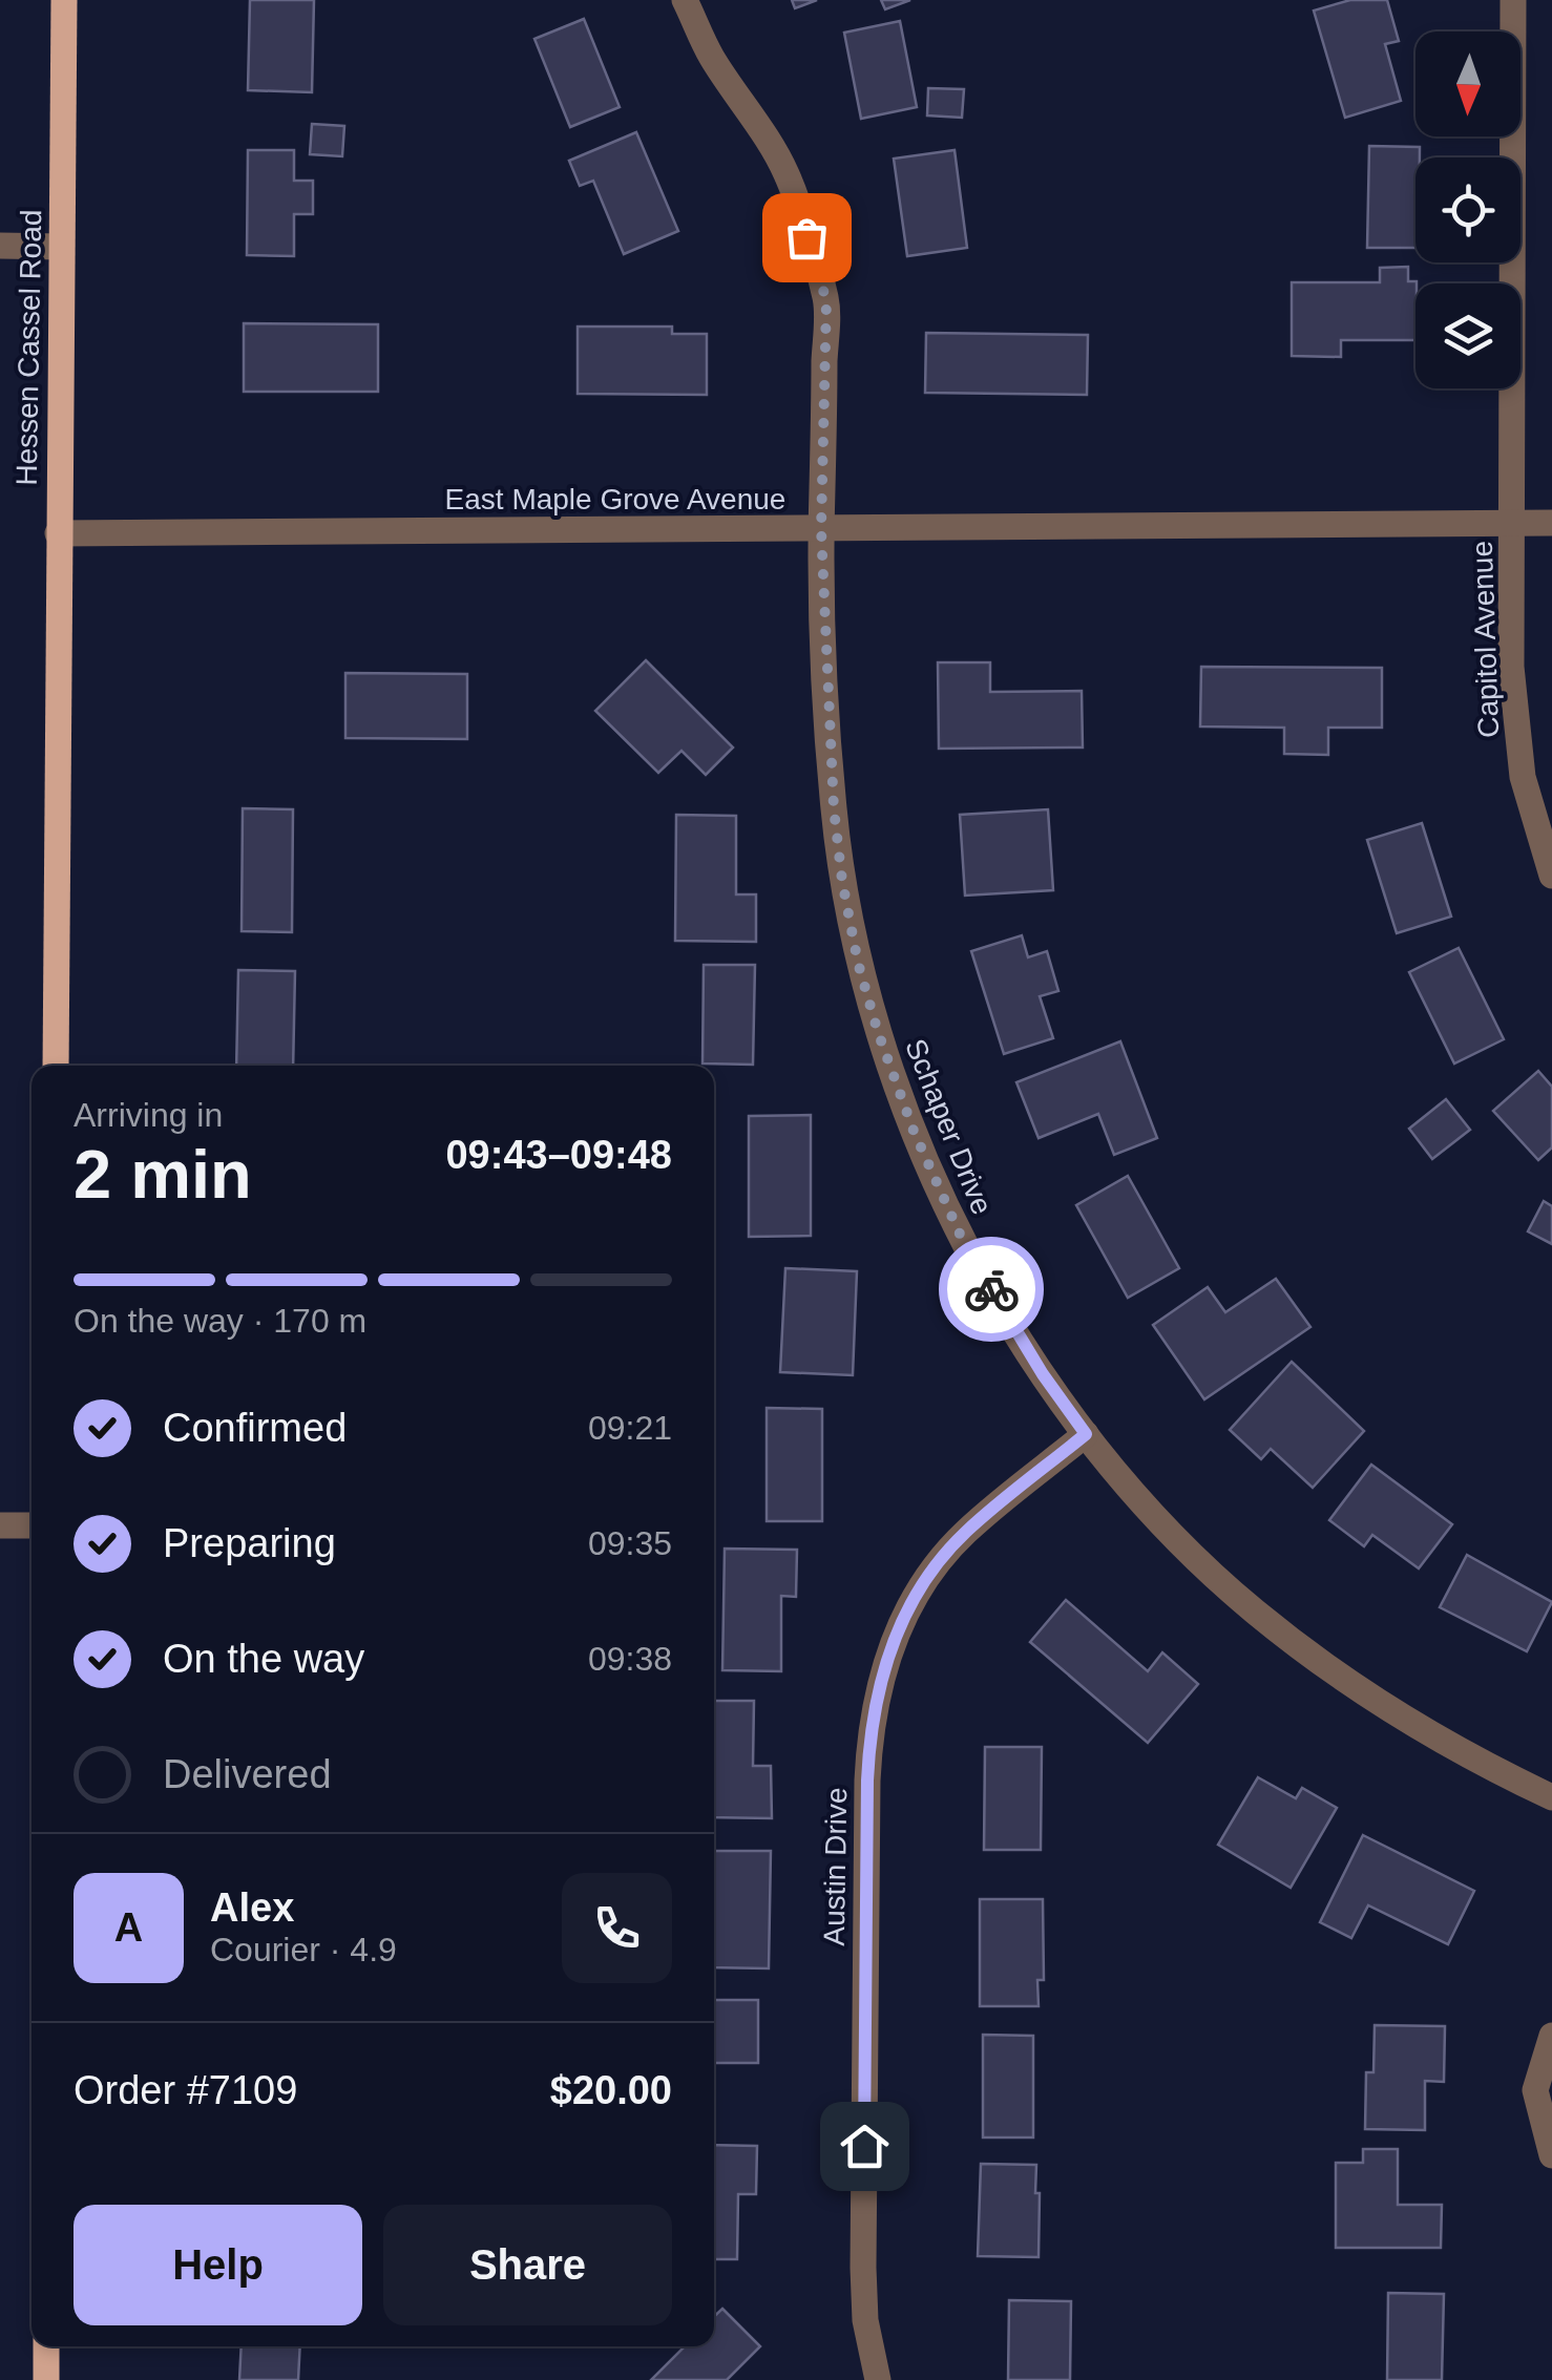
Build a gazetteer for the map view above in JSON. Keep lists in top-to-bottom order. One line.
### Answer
{"streets":{"main road":["Hessen Cassel Road"],"street":["East Maple Grove Avenue","Capitol Avenue","Schaper Drive","Austin Drive"]},"crossings":[["Hessen Cassel Road","East Maple Grove Avenue"],["East Maple Grove Avenue","Capitol Avenue"],["East Maple Grove Avenue","Schaper Drive"],["Schaper Drive","Austin Drive"]],"north":"bottom","page":{"heading":["2 min","Arriving in","09:43–09:48"],"panel":["Alex","Courier · 4.9","Order #7109","$20.00"],"bar":"On the way · 170 m","list":[["Confirmed","09:21"],["Preparing","09:35"],["On the way","09:38"],"Delivered"],"round":"A","buttons":["Help","Share"]}}
